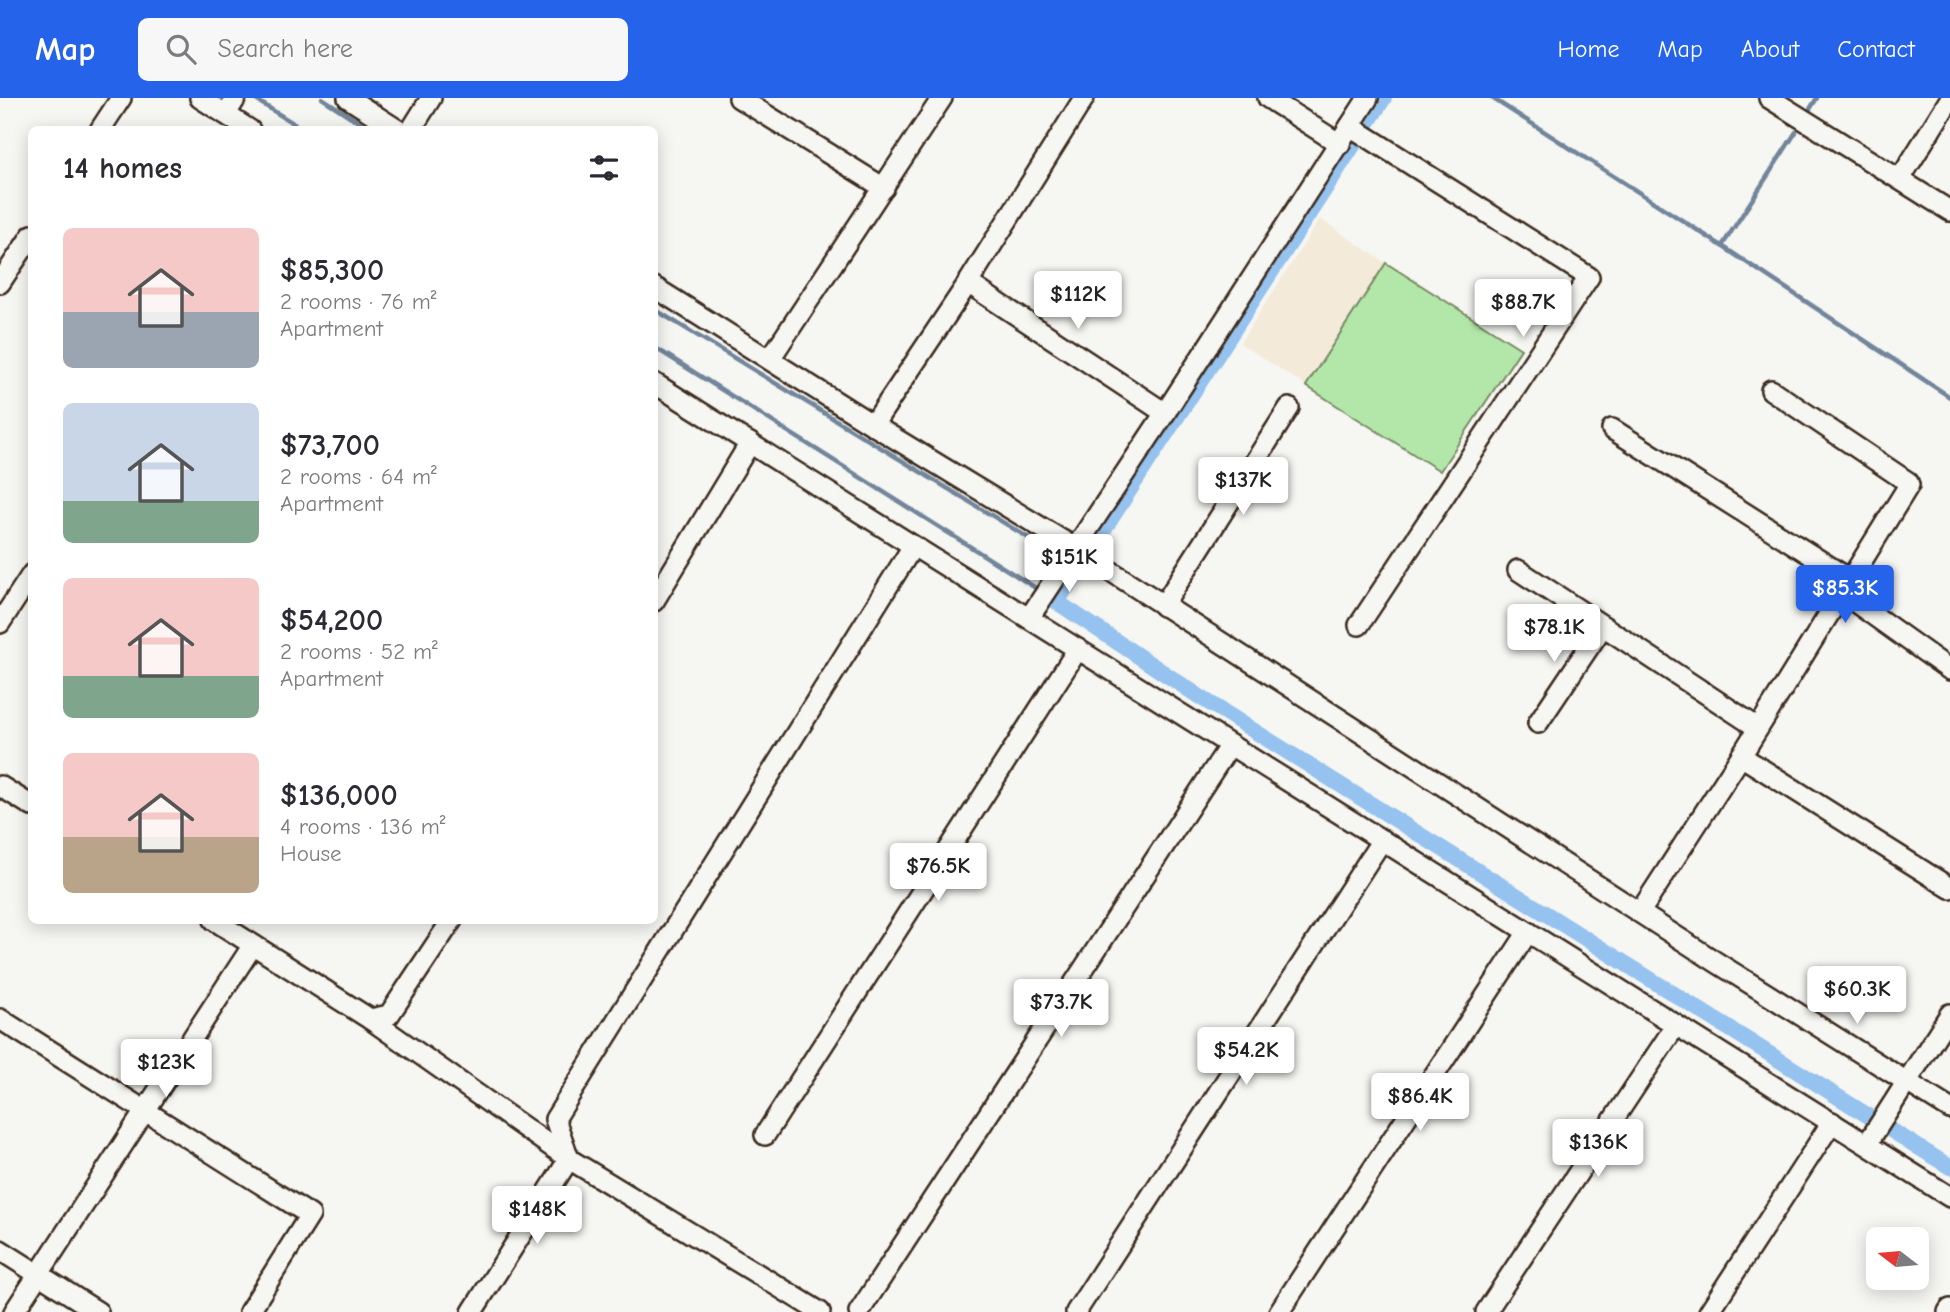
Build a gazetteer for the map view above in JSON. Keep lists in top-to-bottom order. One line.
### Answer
{"north":"left","page":{"header":"Map","search":"Search here","nav":["Home","Map","About","Contact"],"heading":"14 homes","list":[{"name":"$85,300","note":"2 rooms · 76 m² · Apartment"},{"name":"$73,700","note":"2 rooms · 64 m² · Apartment"},{"name":"$54,200","note":"2 rooms · 52 m² · Apartment"},{"name":"$136,000","note":"4 rooms · 136 m² · House"}],"price":["$112K","$88.7K","$137K","$151K","$85.3K","$78.1K","$76.5K","$60.3K","$73.7K","$54.2K","$123K","$86.4K","$136K","$148K"]}}
